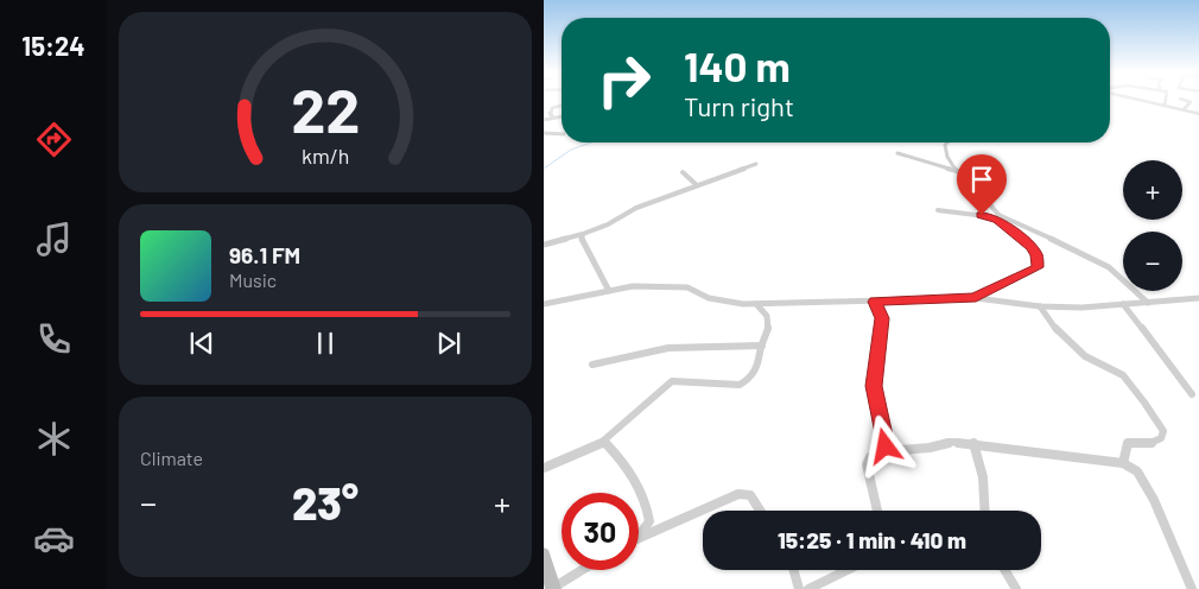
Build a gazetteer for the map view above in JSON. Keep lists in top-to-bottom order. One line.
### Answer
{"page":{"tabs":"15:24","turn":["140 m","Turn right"],"map_buttons":["+","−"],"song":["96.1 FM","Music"],"tile":"Climate","heat":["−","23°","+"],"limit":"30","trip":"15:25 · 1 min · 410 m","gauge":["22","km/h"]}}
